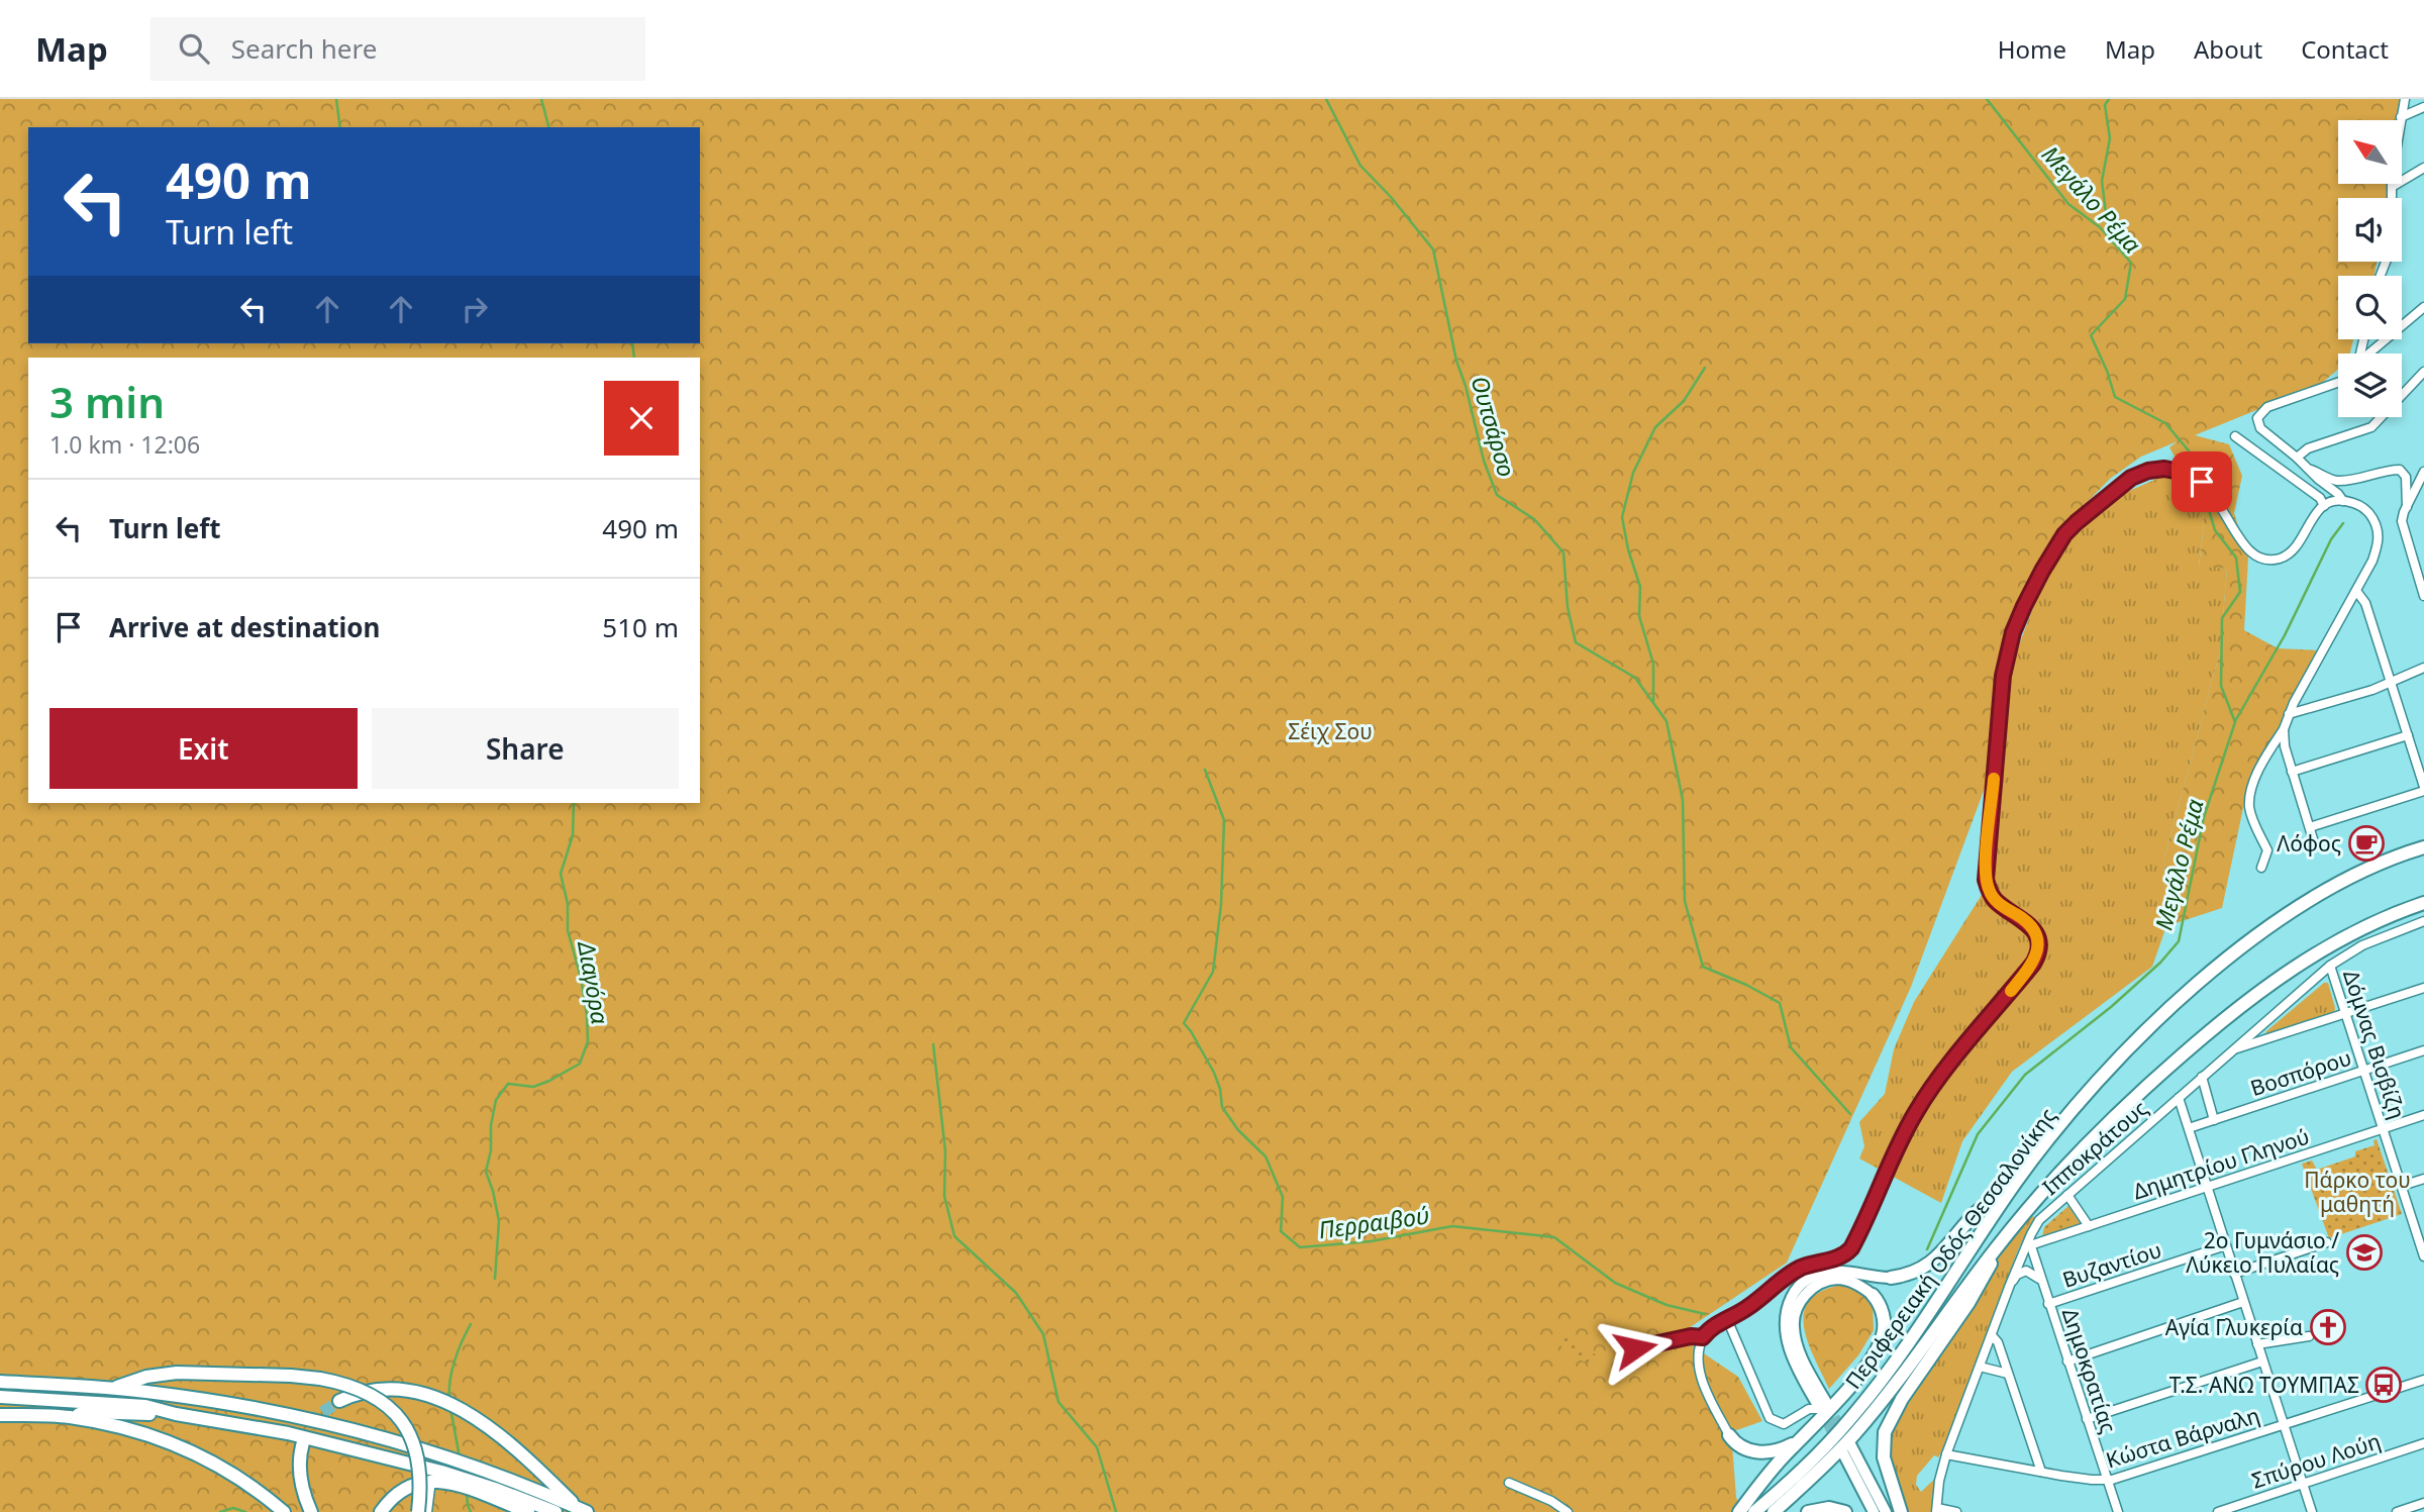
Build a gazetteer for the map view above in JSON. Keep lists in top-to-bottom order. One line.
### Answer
{"streets":{"highway":["Περιφερειακή Οδός Θεσσαλονίκης"],"street":["Δόμνας Βισβίζη","Βοσπόρου","Ιπποκράτους","Δημητρίου Γληνού","Βυζαντίου","Δημοκρατίας","Κώστα Βάρναλη","Σπύρου Λούη"]},"crossings":[["Δόμνας Βισβίζη","Βοσπόρου"],["Δόμνας Βισβίζη","Ιπποκράτους"],["Δόμνας Βισβίζη","Δημητρίου Γληνού"],["Ιπποκράτους","Δημητρίου Γληνού"],["Ιπποκράτους","Δημοκρατίας"],["Ιπποκράτους","Κώστα Βάρναλη"],["Δημητρίου Γληνού","Δημοκρατίας"],["Βυζαντίου","Δημοκρατίας"],["Δημοκρατίας","Κώστα Βάρναλη"]],"water":["Μεγάλο Ρέμα","Ουτσάρσο","Διαγόρα","Περραιβού"],"parks":["Σέιχ Σου","Πάρκο του μαθητή"],"places":{"cafe":["Λόφος"],"school or university":["2o Γυμνάσιο / Λύκειο Πυλαίας"],"church":["Αγία Γλυκερία"],"bus stop":["Τ.Σ. ΑΝΩ ΤΟΥΜΠΑΣ"]},"north":"top left","page":{"header":"Map","search":"Search here","nav":["Home","Map","About","Contact"],"turn":["490 m","Turn left"],"heading":["3 min","1.0 km · 12:06"],"list":[{"name":"Turn left","value":"490 m"},{"name":"Arrive at destination","value":"510 m"}],"buttons":["Exit","Share"]}}
